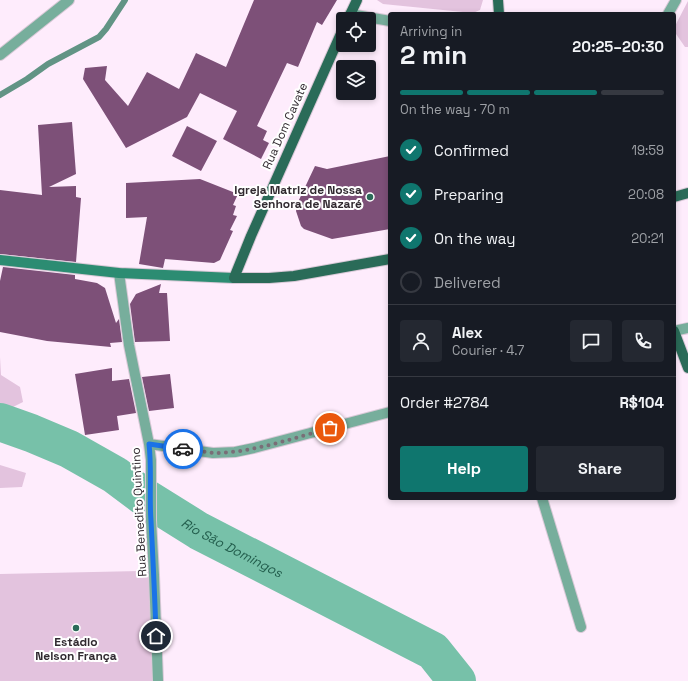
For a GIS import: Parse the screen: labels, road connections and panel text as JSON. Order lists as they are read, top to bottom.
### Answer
{
  "streets": {
    "main road": ["Rua Dom Cavate"],
    "street": ["Rua Benedito Quintino"]
  },
  "water": ["Rio São Domingos"],
  "places": ["Igreja Matriz de Nossa Senhora de Nazaré", "Estádio Nelson França"],
  "page": {
    "heading": ["2 min", "Arriving in", "20:25–20:30"],
    "panel": [
      "Alex",
      "Courier · 4.7",
      "Order #2784",
      "R$104"
    ],
    "bar": "On the way · 70 m",
    "list": [
      ["Confirmed", "19:59"],
      ["Preparing", "20:08"],
      ["On the way", "20:21"],
      "Delivered"
    ],
    "buttons": ["Help", "Share"]
  }
}
